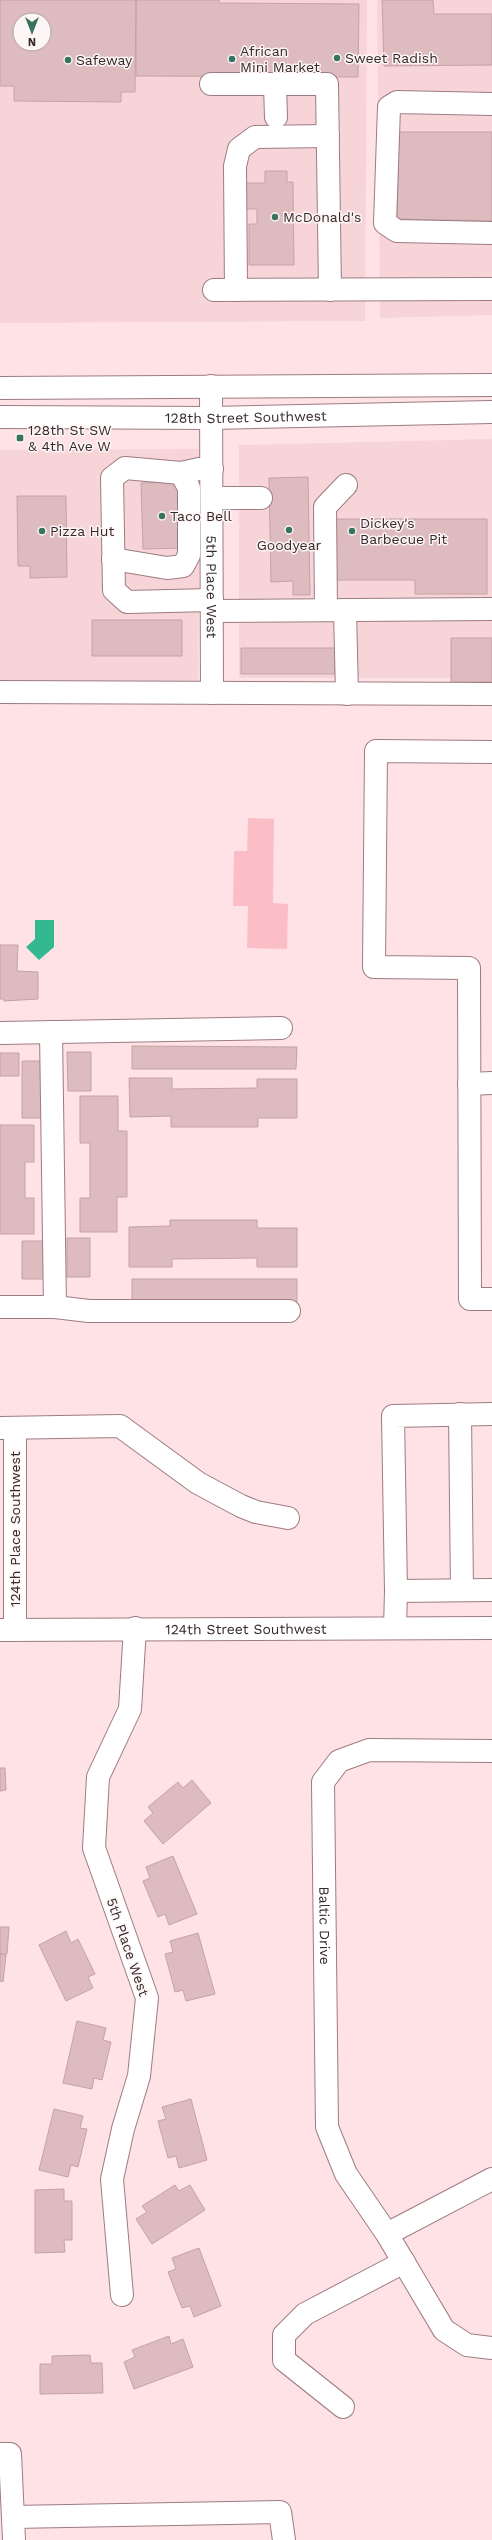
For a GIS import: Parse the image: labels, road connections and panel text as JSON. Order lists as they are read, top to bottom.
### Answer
{
  "streets": {
    "street": [
      "128th Street Southwest",
      "5th Place West",
      "124th Place Southwest",
      "124th Street Southwest",
      "Baltic Drive"
    ]
  },
  "crossings": [
    ["128th Street Southwest", "5th Place West"],
    ["5th Place West", "124th Street Southwest"],
    ["124th Place Southwest", "124th Street Southwest"]
  ],
  "places": {
    "other": [
      "Sweet Radish",
      "African Mini Market",
      "Safeway",
      "McDonald's",
      "Taco Bell",
      "Goodyear",
      "Pizza Hut",
      "Dickey's Barbecue Pit"
    ],
    "transit": ["128th St SW & 4th Ave W"]
  },
  "north": "bottom"
}
